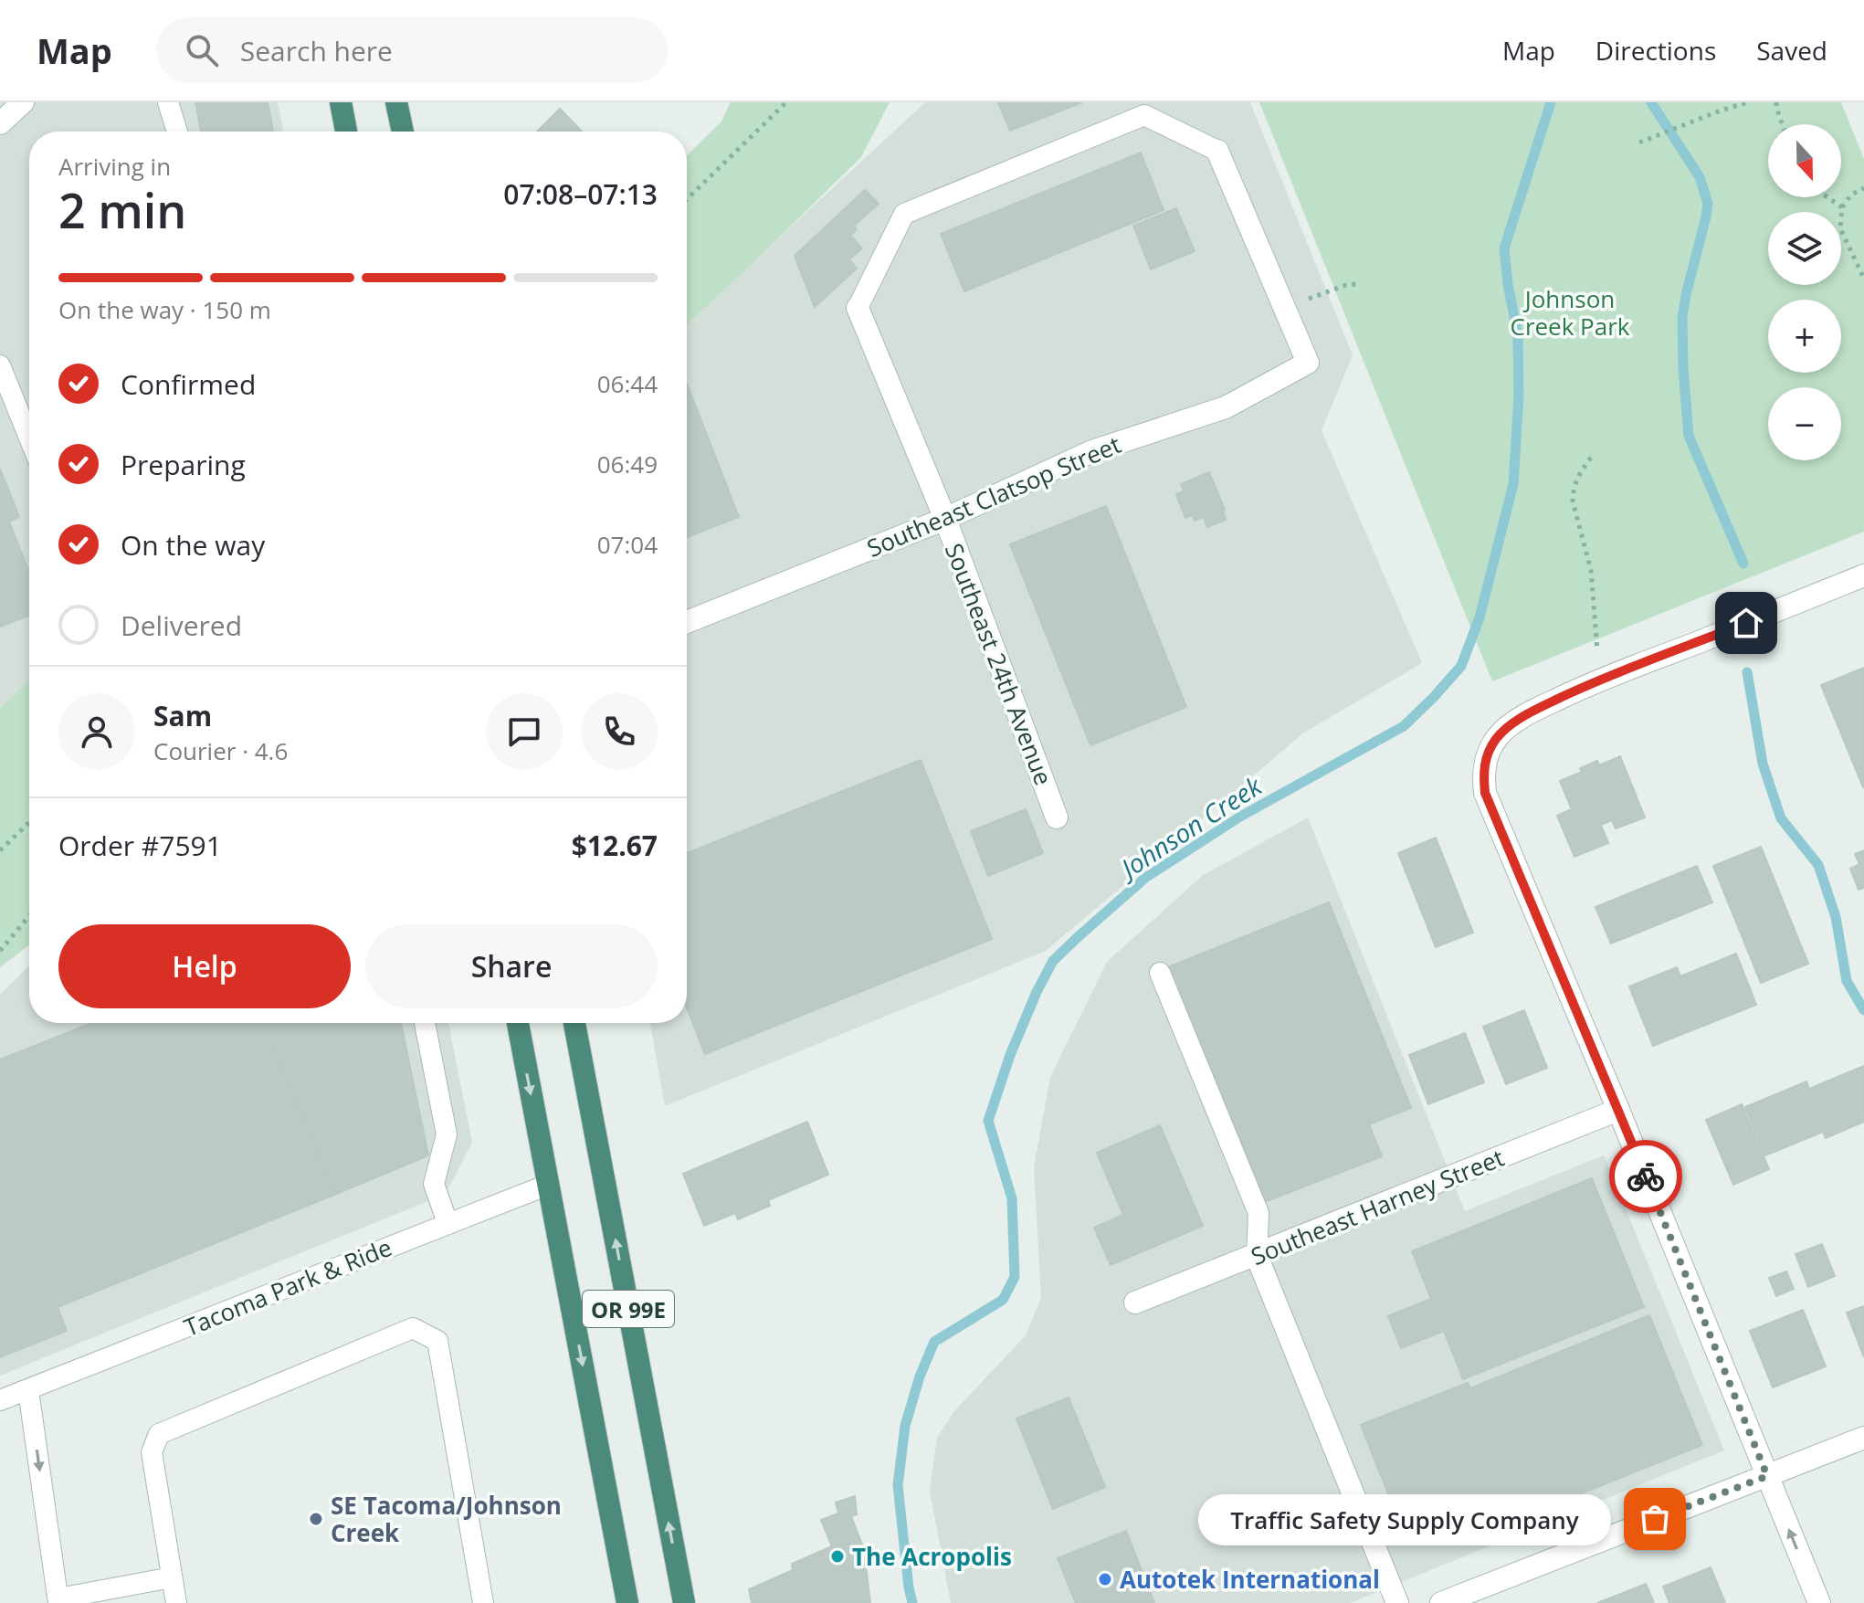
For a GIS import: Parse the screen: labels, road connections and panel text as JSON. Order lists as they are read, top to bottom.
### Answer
{
  "streets": {
    "highway": ["OR 99E"],
    "street": ["Southeast Clatsop Street", "Southeast 24th Avenue", "Southeast Harney Street"],
    "lane": ["Tacoma Park & Ride"]
  },
  "crossings": [
    ["Southeast Clatsop Street", "Southeast 24th Avenue"],
    ["Tacoma Park & Ride", "OR 99E"]
  ],
  "water": ["Johnson Creek"],
  "parks": ["Johnson Creek Park"],
  "places": [
    "SE Tacoma/Johnson Creek",
    "Traffic Safety Supply Company",
    "The Acropolis",
    "Autotek International"
  ],
  "north": "bottom",
  "page": {
    "header": "Map",
    "search": "Search here",
    "nav": ["Map", "Directions", "Saved"],
    "map_buttons": ["+", "−"],
    "heading": ["2 min", "Arriving in", "07:08–07:13"],
    "panel": [
      "Sam",
      "Courier · 4.6",
      "Order #7591",
      "$12.67"
    ],
    "bar": "On the way · 150 m",
    "list": [
      ["Confirmed", "06:44"],
      ["Preparing", "06:49"],
      ["On the way", "07:04"],
      "Delivered"
    ],
    "buttons": ["Help", "Share"],
    "bubble": "Traffic Safety Supply Company"
  }
}
